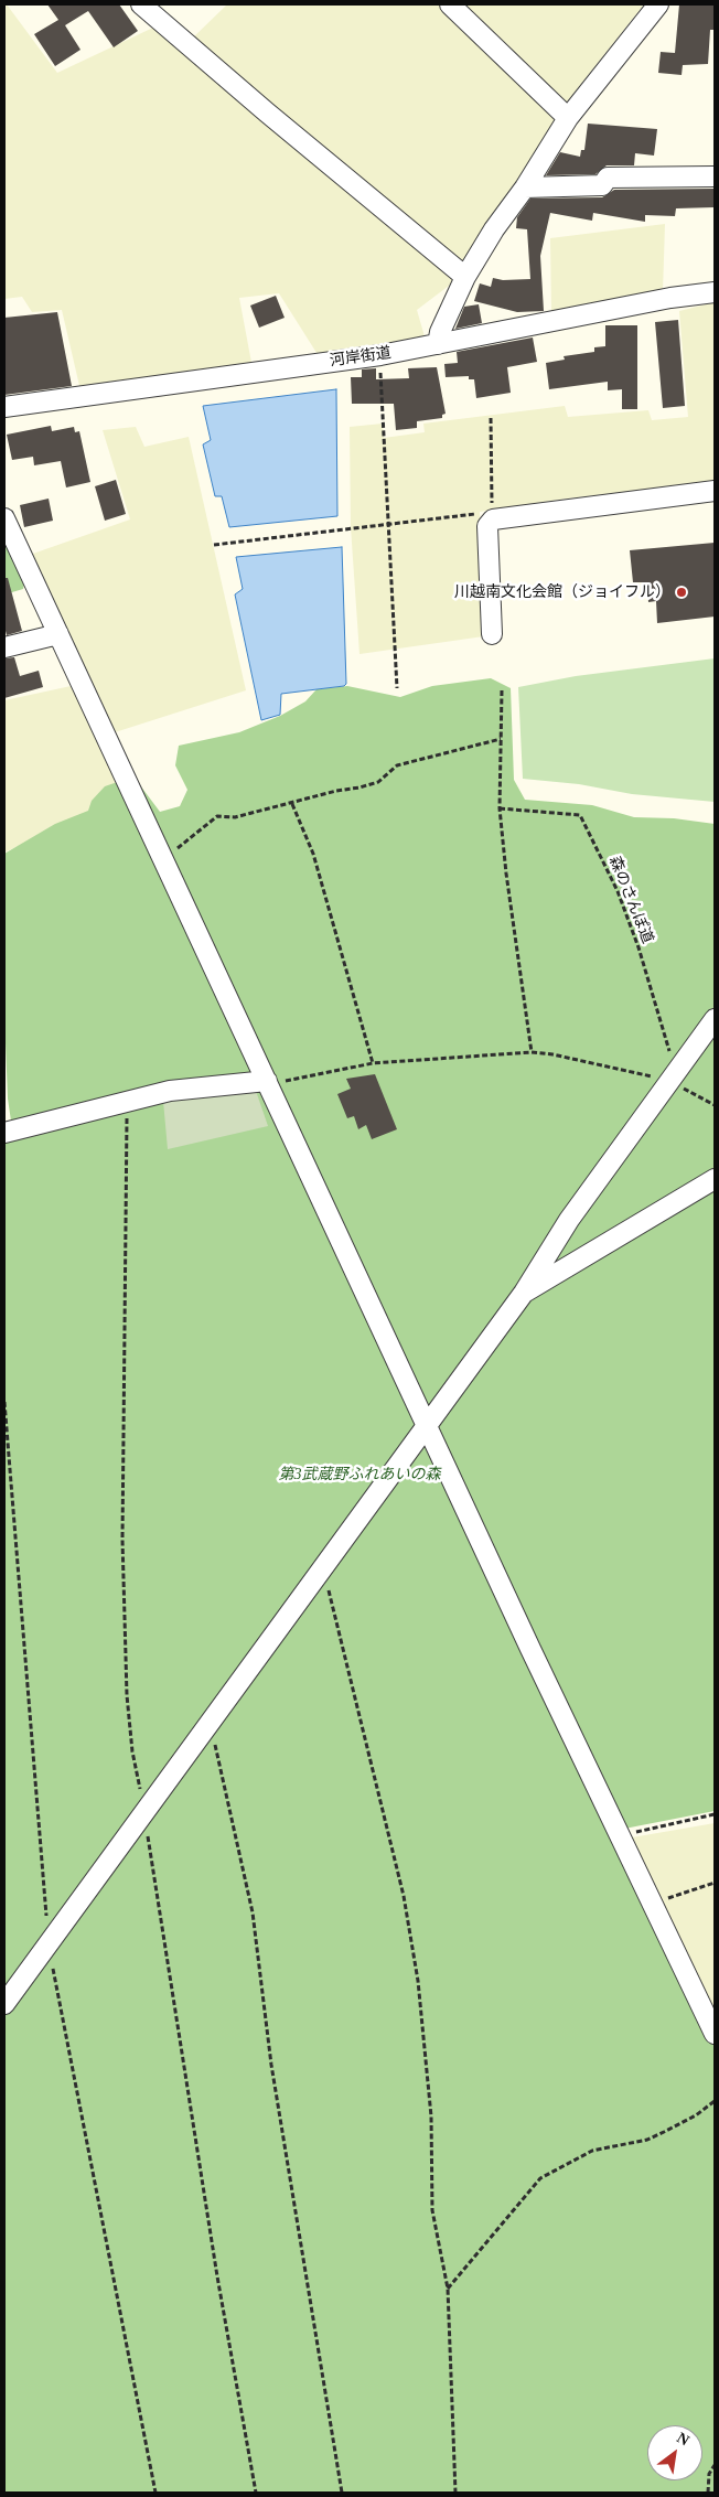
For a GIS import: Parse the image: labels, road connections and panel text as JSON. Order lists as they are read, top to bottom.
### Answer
{
  "streets": {
    "street": ["河岸街道"],
    "path": ["森のさんぽ道"]
  },
  "parks": ["第3武蔵野ふれあいの森"],
  "places": ["川越南文化会館（ジョイフル）"],
  "north": "top right"
}
